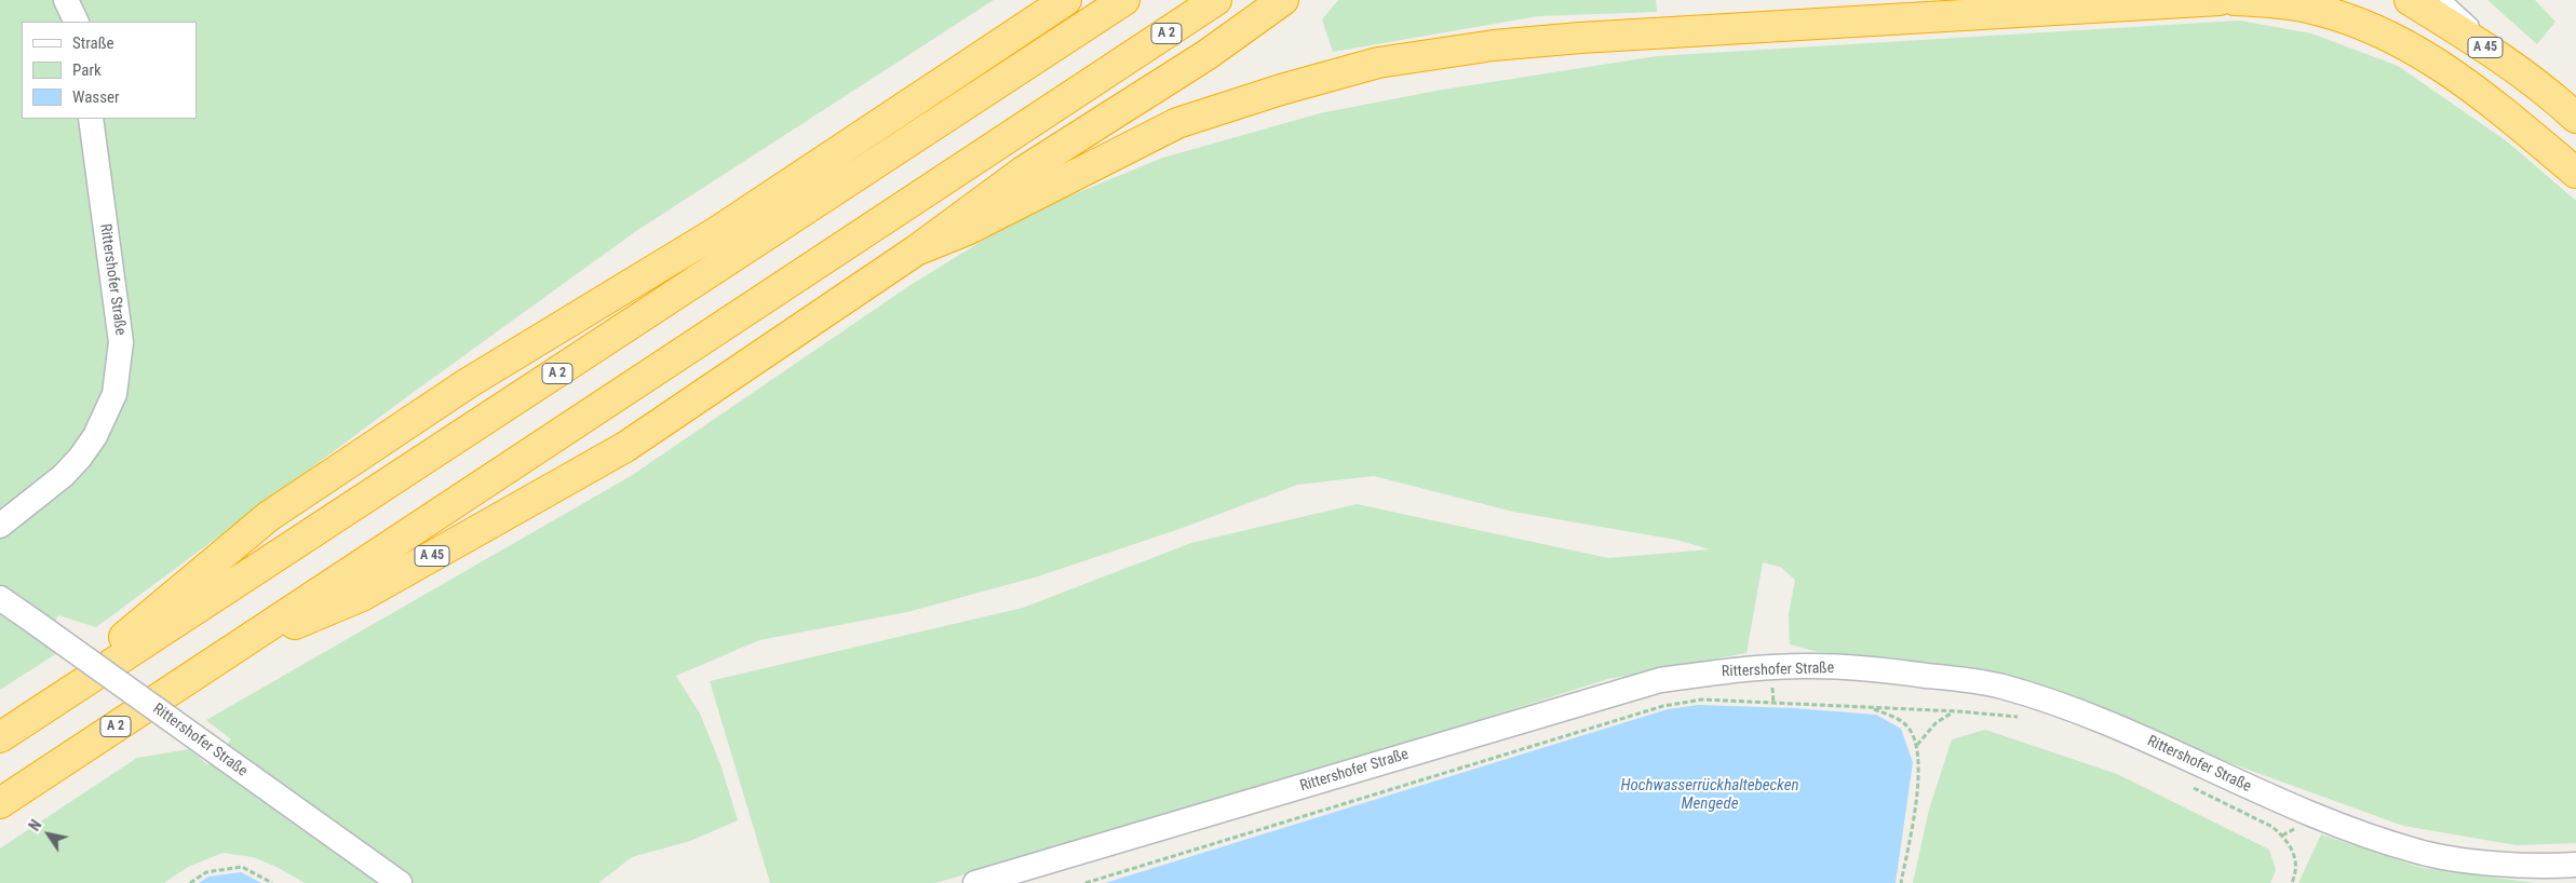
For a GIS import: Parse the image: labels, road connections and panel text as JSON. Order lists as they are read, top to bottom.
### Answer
{
  "streets": {
    "highway": ["A 2", "A 45"],
    "street": ["Rittershofer Straße"]
  },
  "crossings": [
    ["A 2", "A 45"]
  ],
  "water": ["Hochwasserrückhaltebecken Mengede"],
  "legend": ["Straße", "Park", "Wasser"],
  "north": "top left"
}
